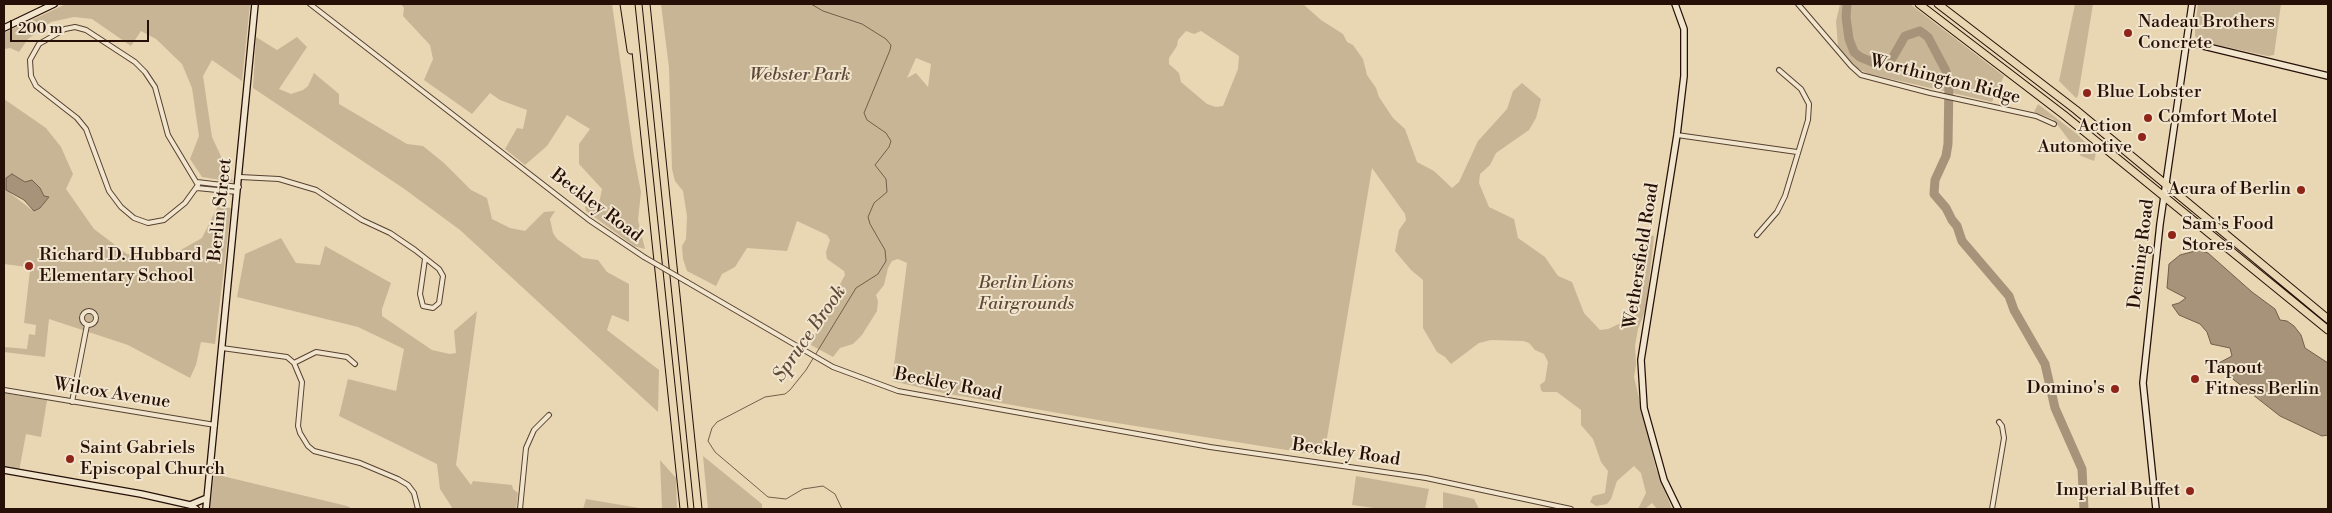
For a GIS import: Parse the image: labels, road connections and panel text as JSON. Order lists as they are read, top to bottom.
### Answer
{
  "streets": {
    "street": [
      "Worthington Ridge",
      "Beckley Road",
      "Berlin Street",
      "Deming Road",
      "Wethersfield Road",
      "Wilcox Avenue"
    ]
  },
  "crossings": [
    ["Berlin Street", "Wilcox Avenue"]
  ],
  "water": ["Spruce Brook"],
  "parks": ["Webster Park", "Berlin Lions Fairgrounds"],
  "places": [
    "Nadeau Brothers Concrete",
    "Blue Lobster",
    "Comfort Motel",
    "Action Automotive",
    "Acura of Berlin",
    "Sam's Food Stores",
    "Richard D. Hubbard Elementary School",
    "Tapout Fitness Berlin",
    "Domino's",
    "Saint Gabriels Episcopal Church",
    "Imperial Buffet"
  ],
  "scale_bar": "200 m"
}
